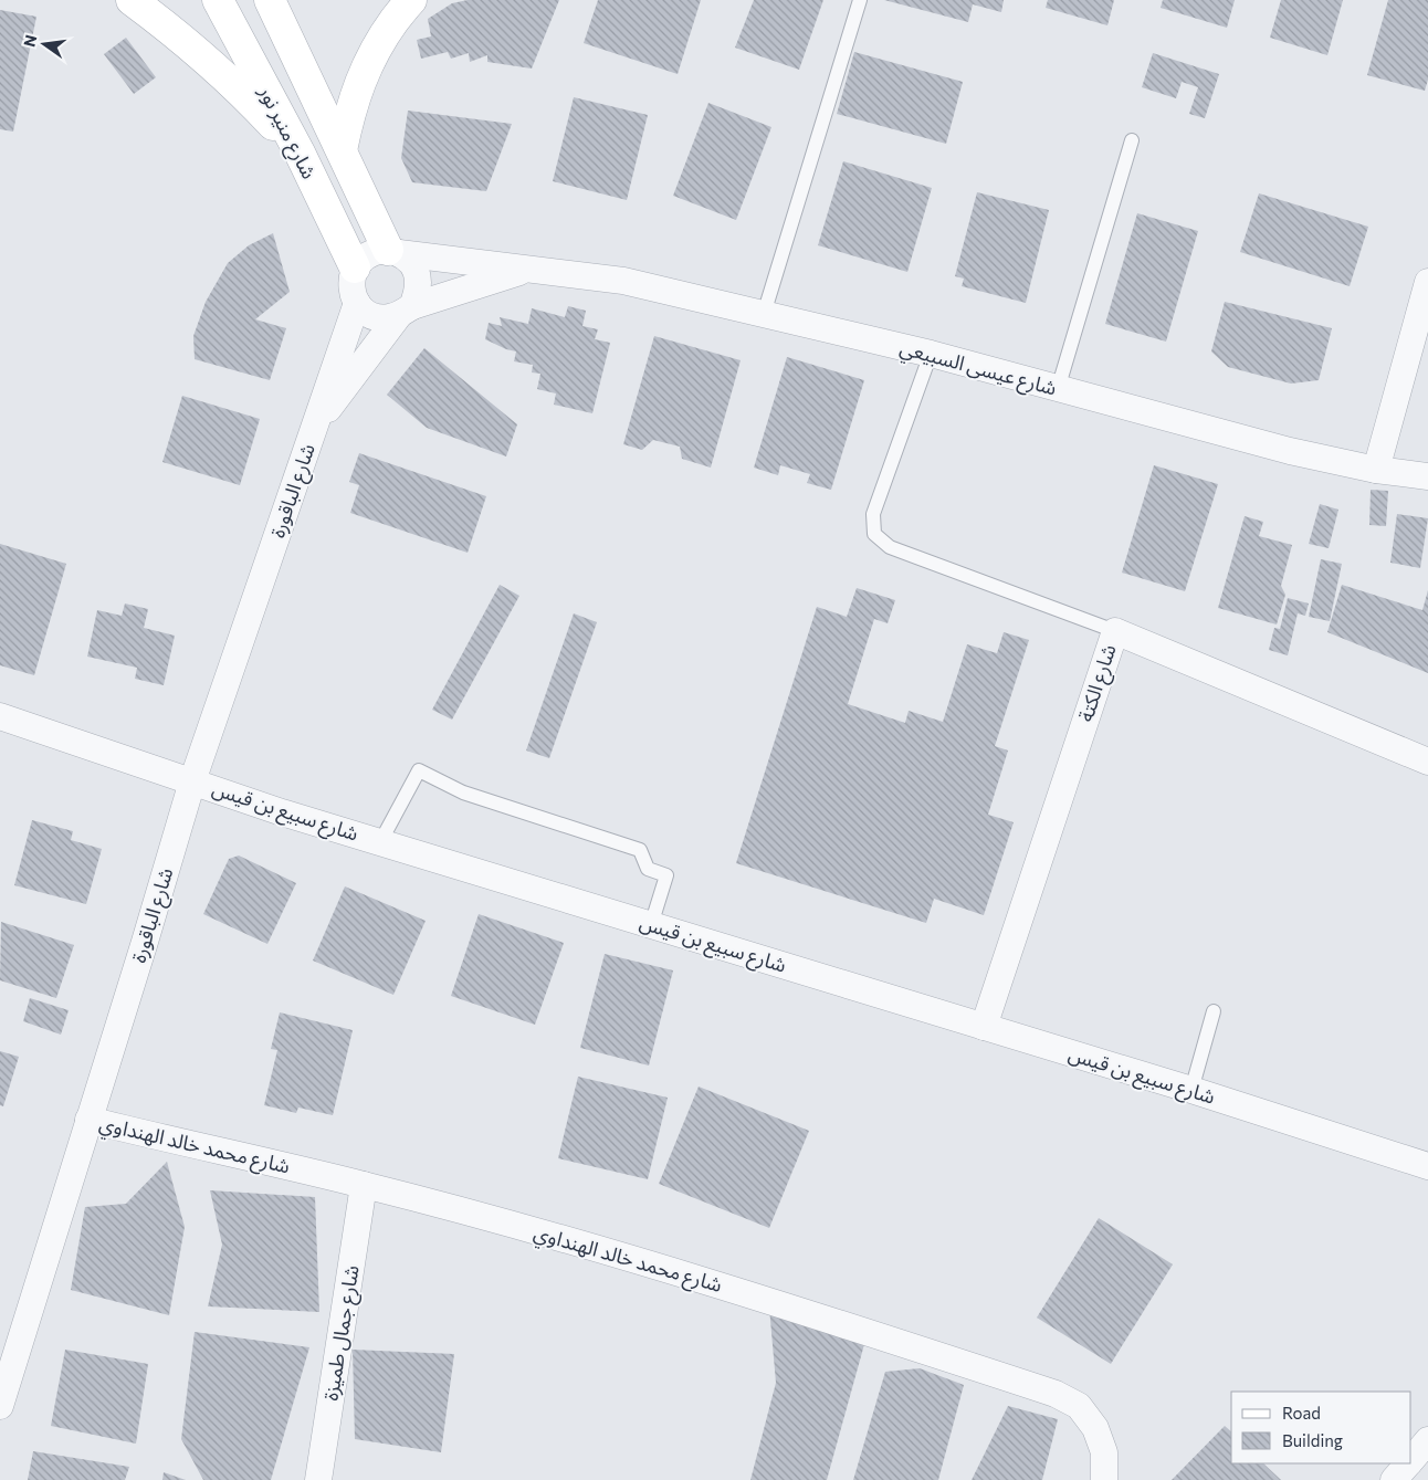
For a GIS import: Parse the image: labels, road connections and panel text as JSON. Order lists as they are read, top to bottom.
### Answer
{
  "streets": {
    "street": [
      "شارع منير نور",
      "شارع عيسى السبيعي",
      "شارع الباقورة",
      "شارع الكتة",
      "شارع سبيع بن قيس",
      "شارع محمد خالد الهنداوي",
      "شارع جمال طميزة"
    ]
  },
  "crossings": [
    ["شارع منير نور", "شارع عيسى السبيعي"],
    ["شارع منير نور", "شارع الباقورة"],
    ["شارع عيسى السبيعي", "شارع الباقورة"],
    ["شارع الباقورة", "شارع سبيع بن قيس"],
    ["شارع الباقورة", "شارع محمد خالد الهنداوي"],
    ["شارع الكتة", "شارع سبيع بن قيس"],
    ["شارع محمد خالد الهنداوي", "شارع جمال طميزة"]
  ],
  "legend": ["Road", "Building"],
  "north": "left"
}
